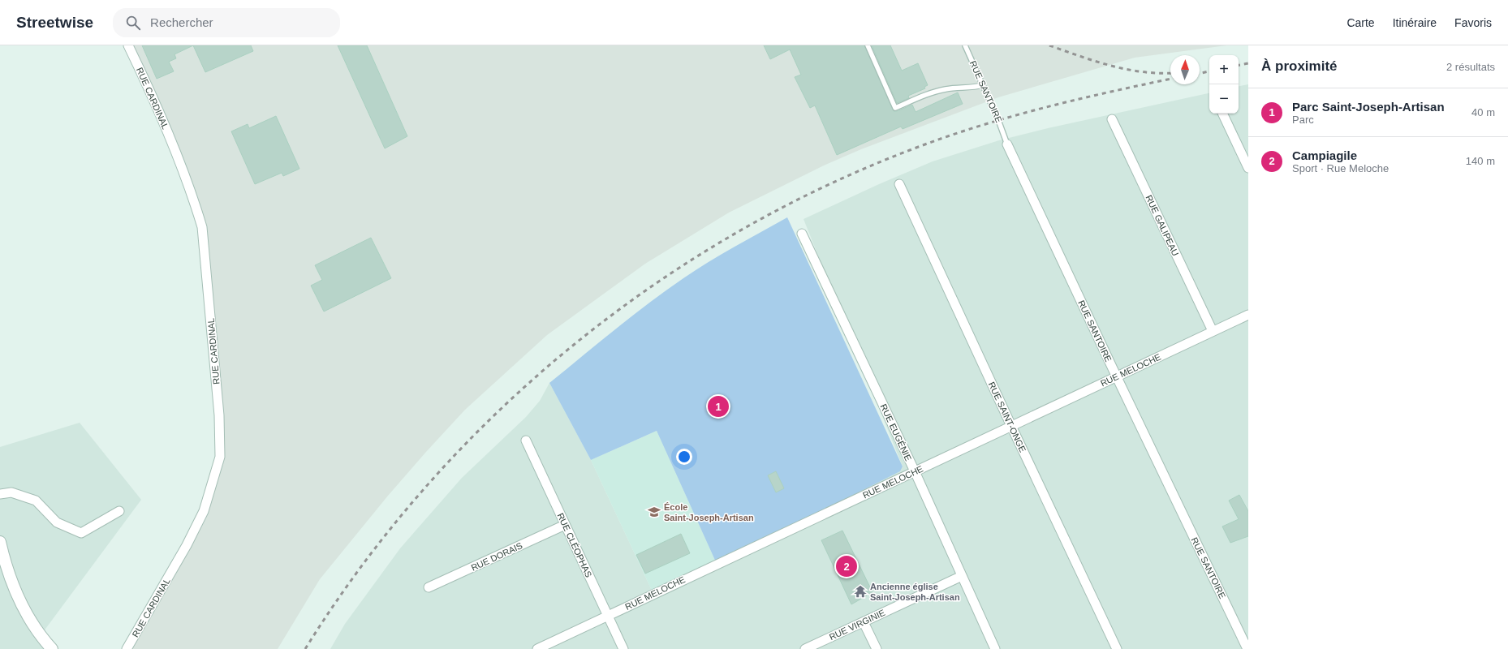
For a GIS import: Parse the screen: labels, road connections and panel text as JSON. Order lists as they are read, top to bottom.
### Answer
{
  "streets": {
    "street": [
      "RUE SANTOIRE",
      "RUE CARDINAL",
      "RUE GALIPEAU",
      "RUE MELOCHE",
      "RUE SAINT-ONGE",
      "RUE EUGÉNIE",
      "RUE CLÉOPHAS",
      "RUE DORAIS",
      "RUE VIRGINIE"
    ]
  },
  "crossings": [
    ["RUE SANTOIRE", "RUE MELOCHE"],
    ["RUE GALIPEAU", "RUE MELOCHE"],
    ["RUE MELOCHE", "RUE SAINT-ONGE"],
    ["RUE MELOCHE", "RUE EUGÉNIE"],
    ["RUE MELOCHE", "RUE CLÉOPHAS"],
    ["RUE EUGÉNIE", "RUE VIRGINIE"],
    ["RUE CLÉOPHAS", "RUE DORAIS"]
  ],
  "places": {
    "school or university": ["École Saint-Joseph-Artisan"],
    "temple": ["Ancienne église Saint-Joseph-Artisan"]
  },
  "north": "top",
  "page": {
    "header": "Streetwise",
    "search": "Rechercher",
    "nav": ["Carte", "Itinéraire", "Favoris"],
    "heading": ["À proximité", "2 résultats"],
    "map_buttons": ["+", "−"],
    "list": [
      {
        "mark": "1",
        "name": "Parc Saint-Joseph-Artisan",
        "note": "Parc",
        "value": "40 m"
      },
      {
        "mark": "2",
        "name": "Campiagile",
        "note": "Sport · Rue Meloche",
        "value": "140 m"
      }
    ],
    "pins": ["1", "2"]
  }
}
